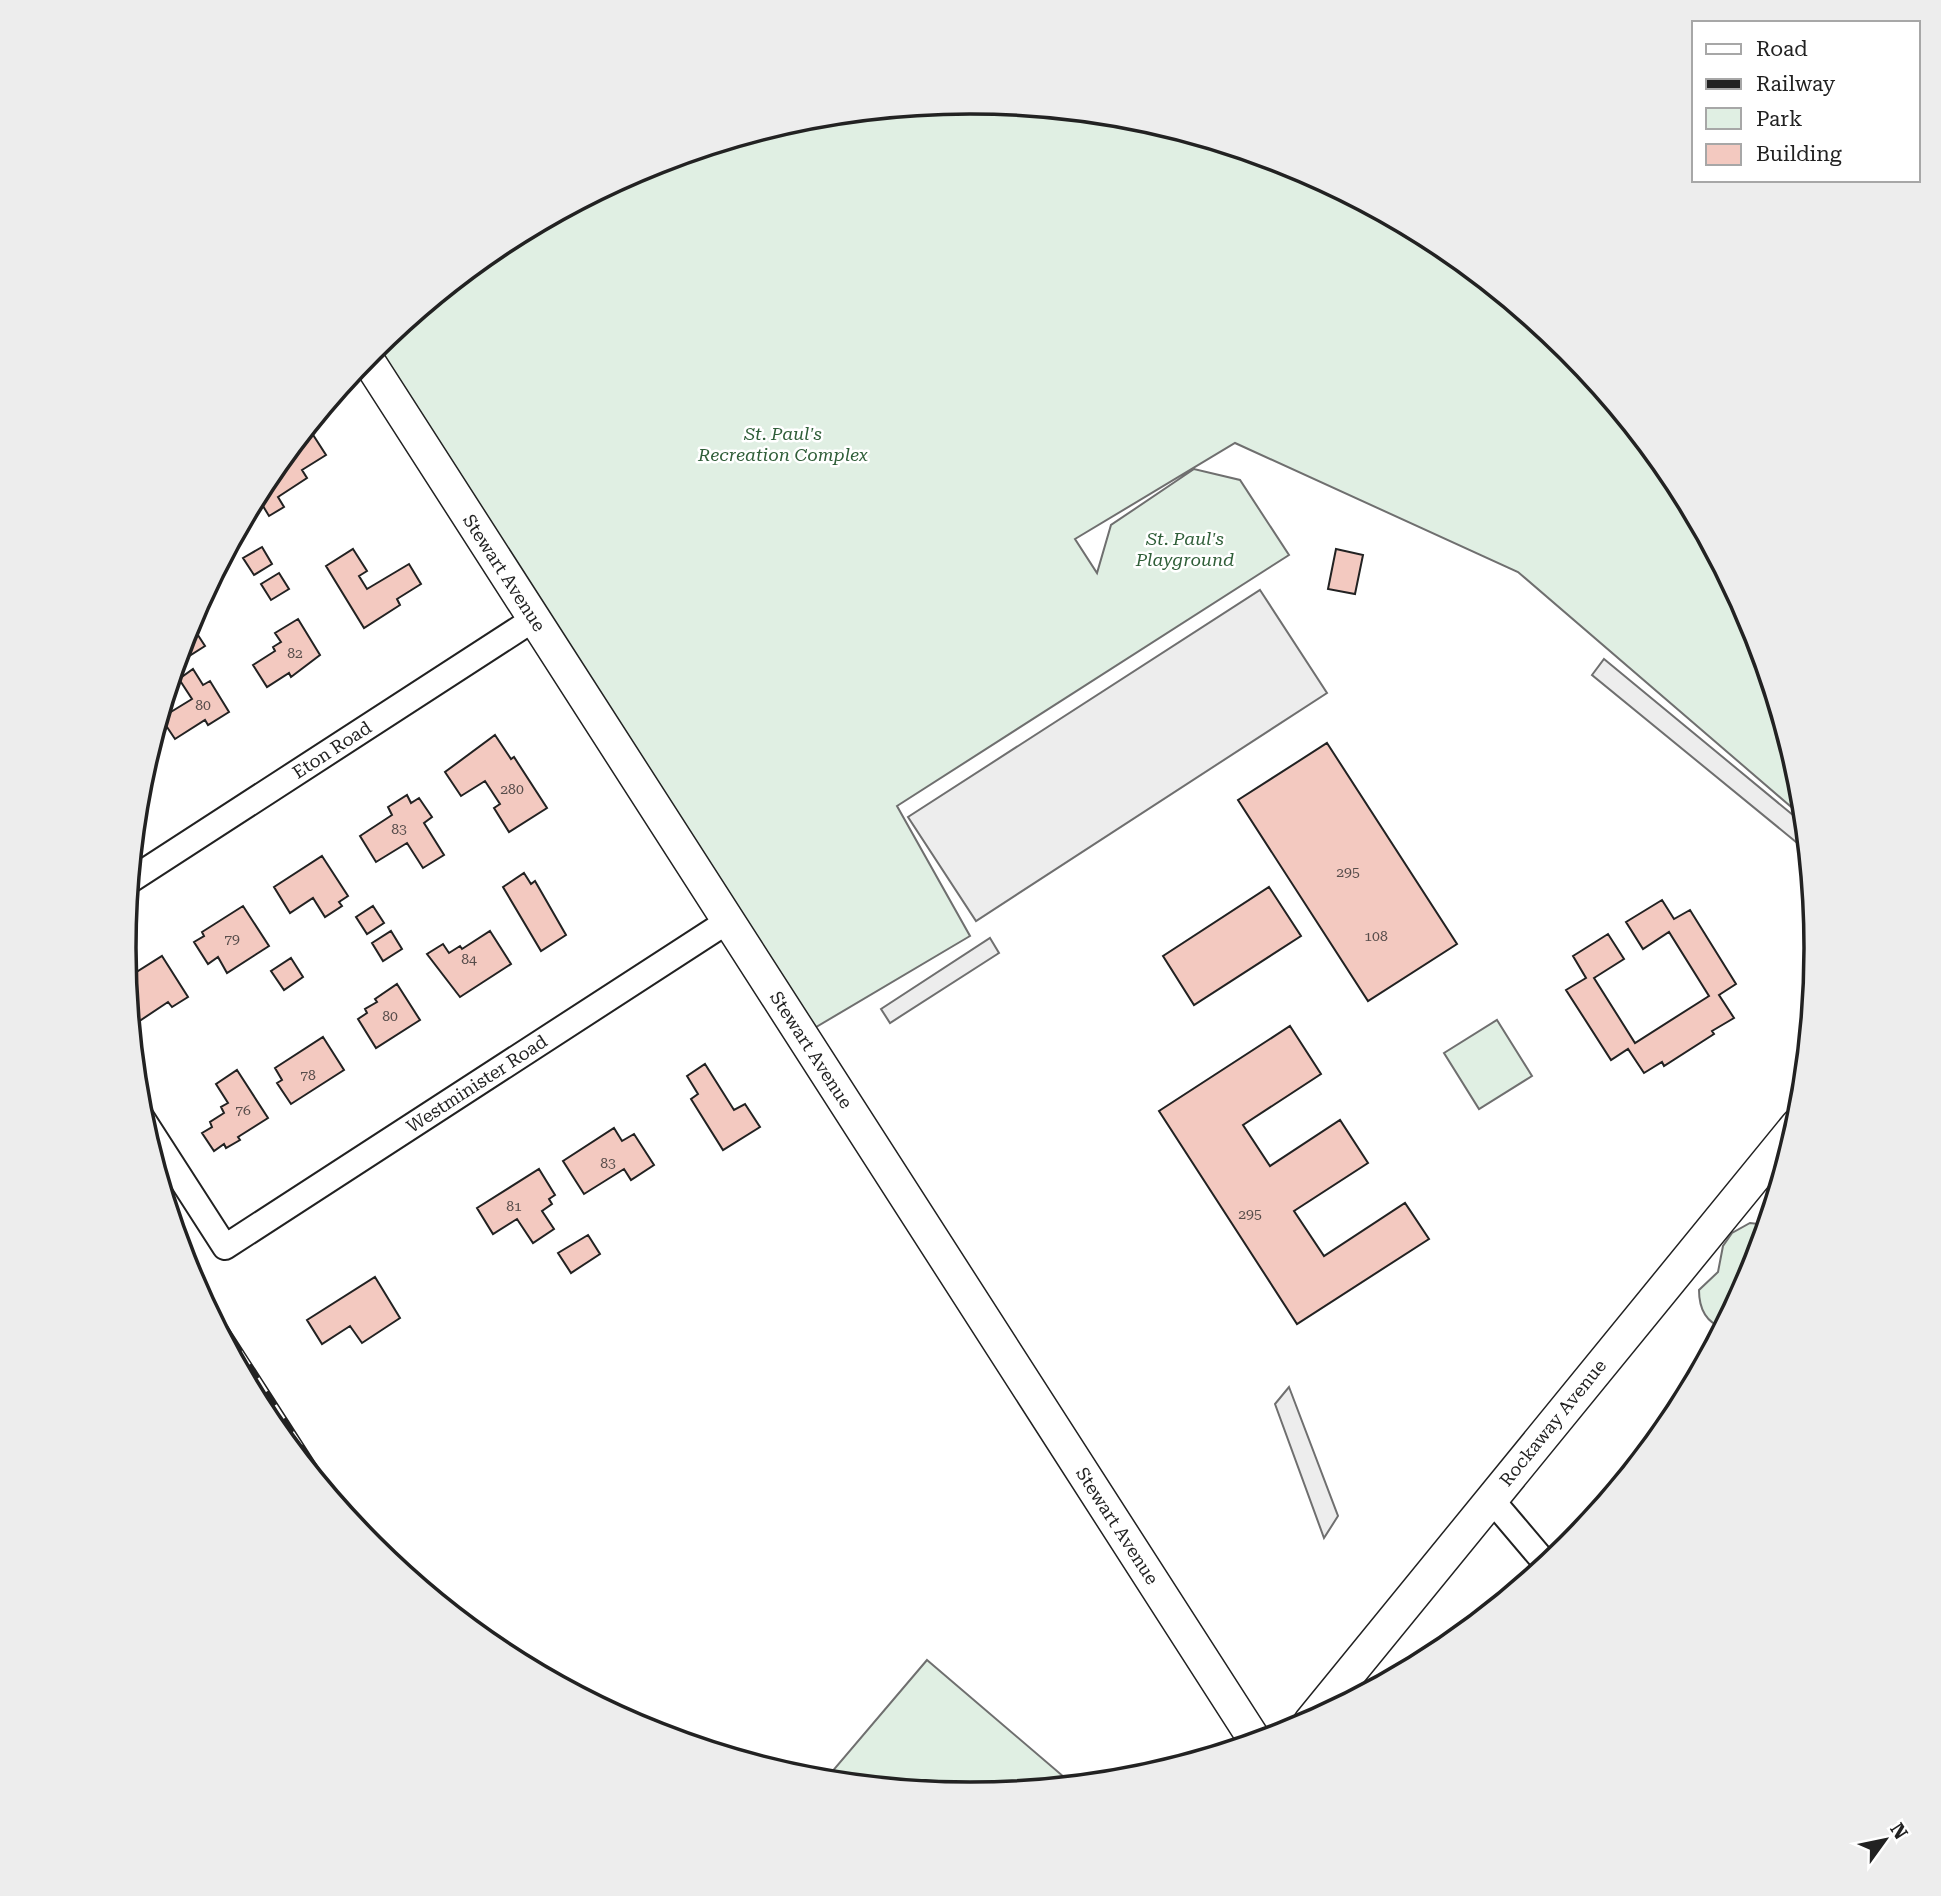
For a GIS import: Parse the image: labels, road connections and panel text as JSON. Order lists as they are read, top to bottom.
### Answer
{
  "streets": {
    "main road": ["Stewart Avenue", "Rockaway Avenue"],
    "street": ["Eton Road", "Westminister Road"]
  },
  "crossings": [
    ["Stewart Avenue", "Eton Road"],
    ["Stewart Avenue", "Westminister Road"]
  ],
  "parks": ["St. Paul's Recreation Complex", "St. Paul's Playground"],
  "house_numbers": [
    "82",
    "80",
    "280",
    "83",
    "295",
    "108",
    "79",
    "84",
    "80",
    "78",
    "76",
    "83",
    "81",
    "295"
  ],
  "legend": [
    "Road",
    "Railway",
    "Park",
    "Building"
  ],
  "north": "top right"
}
